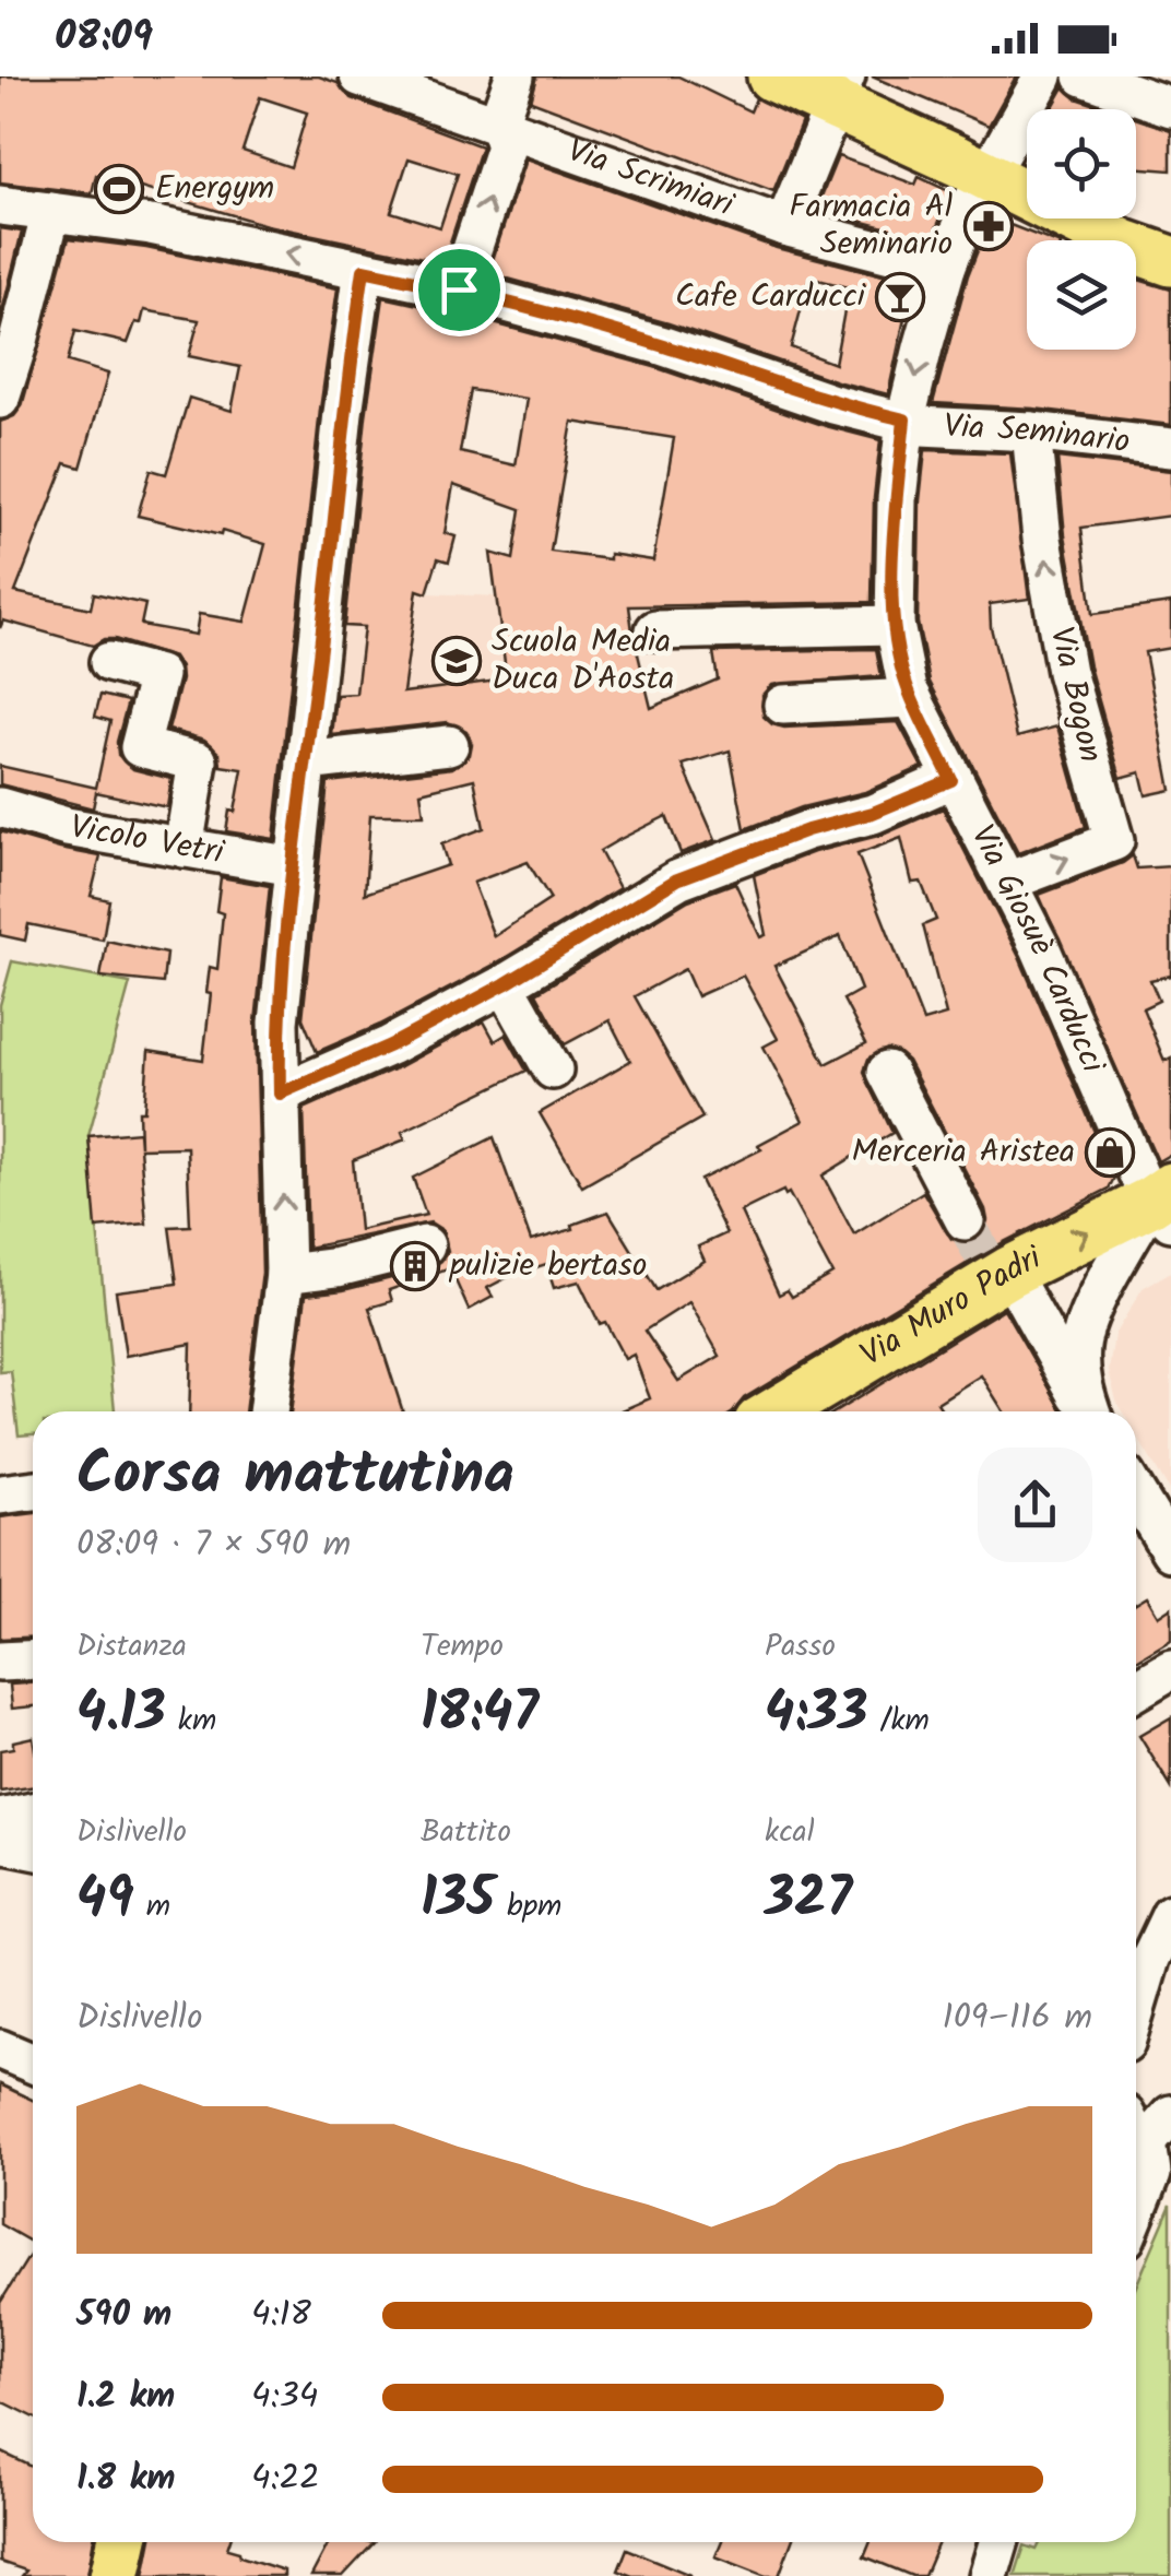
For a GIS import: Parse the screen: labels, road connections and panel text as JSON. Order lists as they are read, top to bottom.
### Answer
{
  "streets": {
    "main road": ["Via Muro Padri"],
    "street": [
      "Via Scrimiari",
      "Via Seminario",
      "Via Bogon",
      "Vicolo Vetri",
      "Via Giosuè Carducci"
    ]
  },
  "crossings": [
    ["Via Scrimiari", "Via Giosuè Carducci"],
    ["Via Seminario", "Via Bogon"],
    ["Via Seminario", "Via Giosuè Carducci"],
    ["Via Bogon", "Via Giosuè Carducci"],
    ["Via Giosuè Carducci", "Via Muro Padri"]
  ],
  "one_way": ["Via Bogon", "Via Muro Padri"],
  "places": {
    "sports": ["Energym"],
    "pharmacy": ["Farmacia Al Seminario"],
    "bar": ["Cafe Carducci"],
    "school or university": ["Scuola Media Duca D'Aosta"],
    "shop": ["Merceria Aristea"],
    "building": ["pulizie bertaso"]
  },
  "page": {
    "status": "08:09",
    "heading": ["Corsa mattutina", "08:09 · 7 × 590 m"],
    "stats": [
      ["Distanza", "4.13 km"],
      ["Tempo", "18:47"],
      ["Passo", "4:33 /km"],
      ["Dislivello", "49 m"],
      ["Battito", "135 bpm"],
      ["kcal", "327"]
    ],
    "chart": ["Dislivello", "109–116 m"],
    "list": [
      {
        "name": "590 m",
        "note": "4:18"
      },
      {
        "name": "1.2 km",
        "note": "4:34"
      },
      {
        "name": "1.8 km",
        "note": "4:22"
      }
    ]
  }
}
